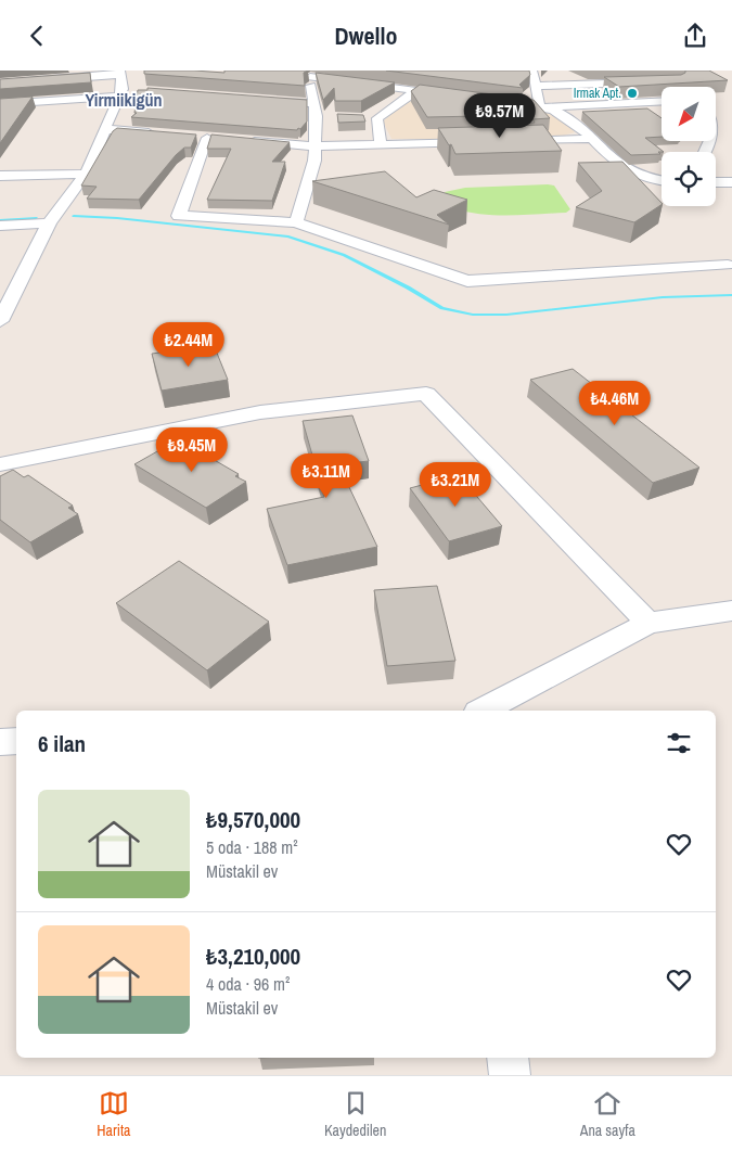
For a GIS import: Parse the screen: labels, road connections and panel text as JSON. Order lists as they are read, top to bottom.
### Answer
{
  "districts": ["Yirmiikigün"],
  "places": ["Irmak Apt."],
  "north": "bottom left",
  "page": {
    "header": "Dwello",
    "price": [
      "₺9.57M",
      "₺2.44M",
      "₺4.46M",
      "₺9.45M",
      "₺3.11M",
      "₺3.21M"
    ],
    "heading": "6 ilan",
    "list": [
      {
        "name": "₺9,570,000",
        "note": "5 oda · 188 m² · Müstakil ev"
      },
      {
        "name": "₺3,210,000",
        "note": "4 oda · 96 m² · Müstakil ev"
      }
    ],
    "tabs": ["Harita", "Kaydedilen", "Ana sayfa"]
  }
}
